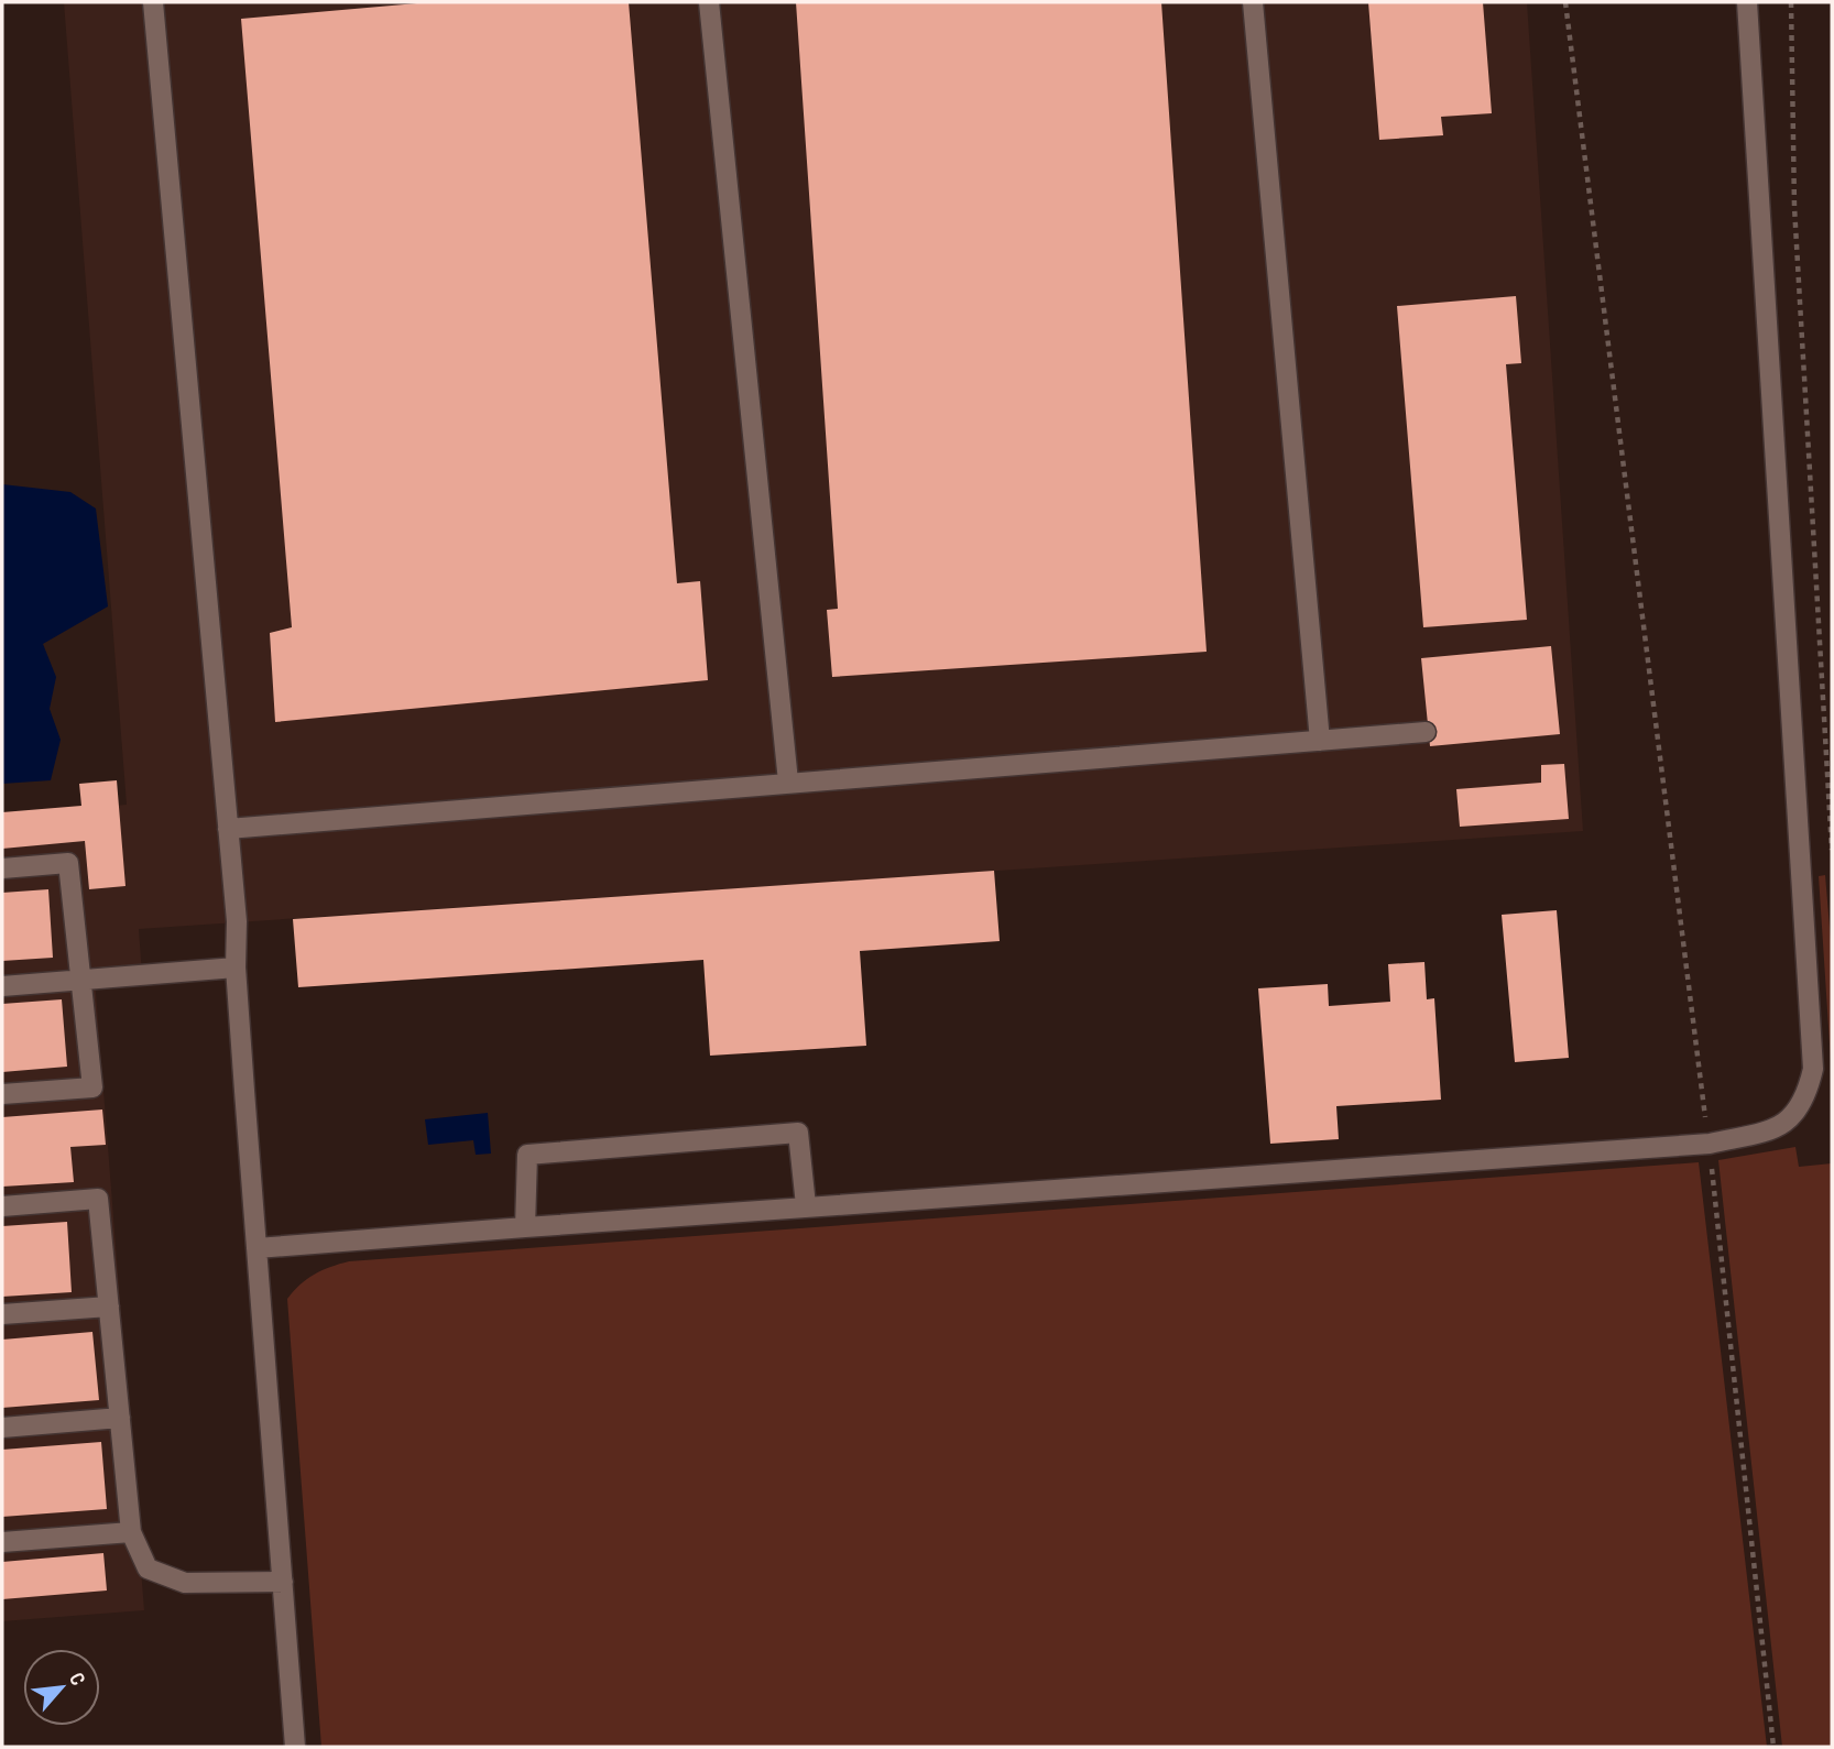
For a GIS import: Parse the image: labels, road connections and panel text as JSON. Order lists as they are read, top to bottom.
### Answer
{
  "north": "top right"
}
